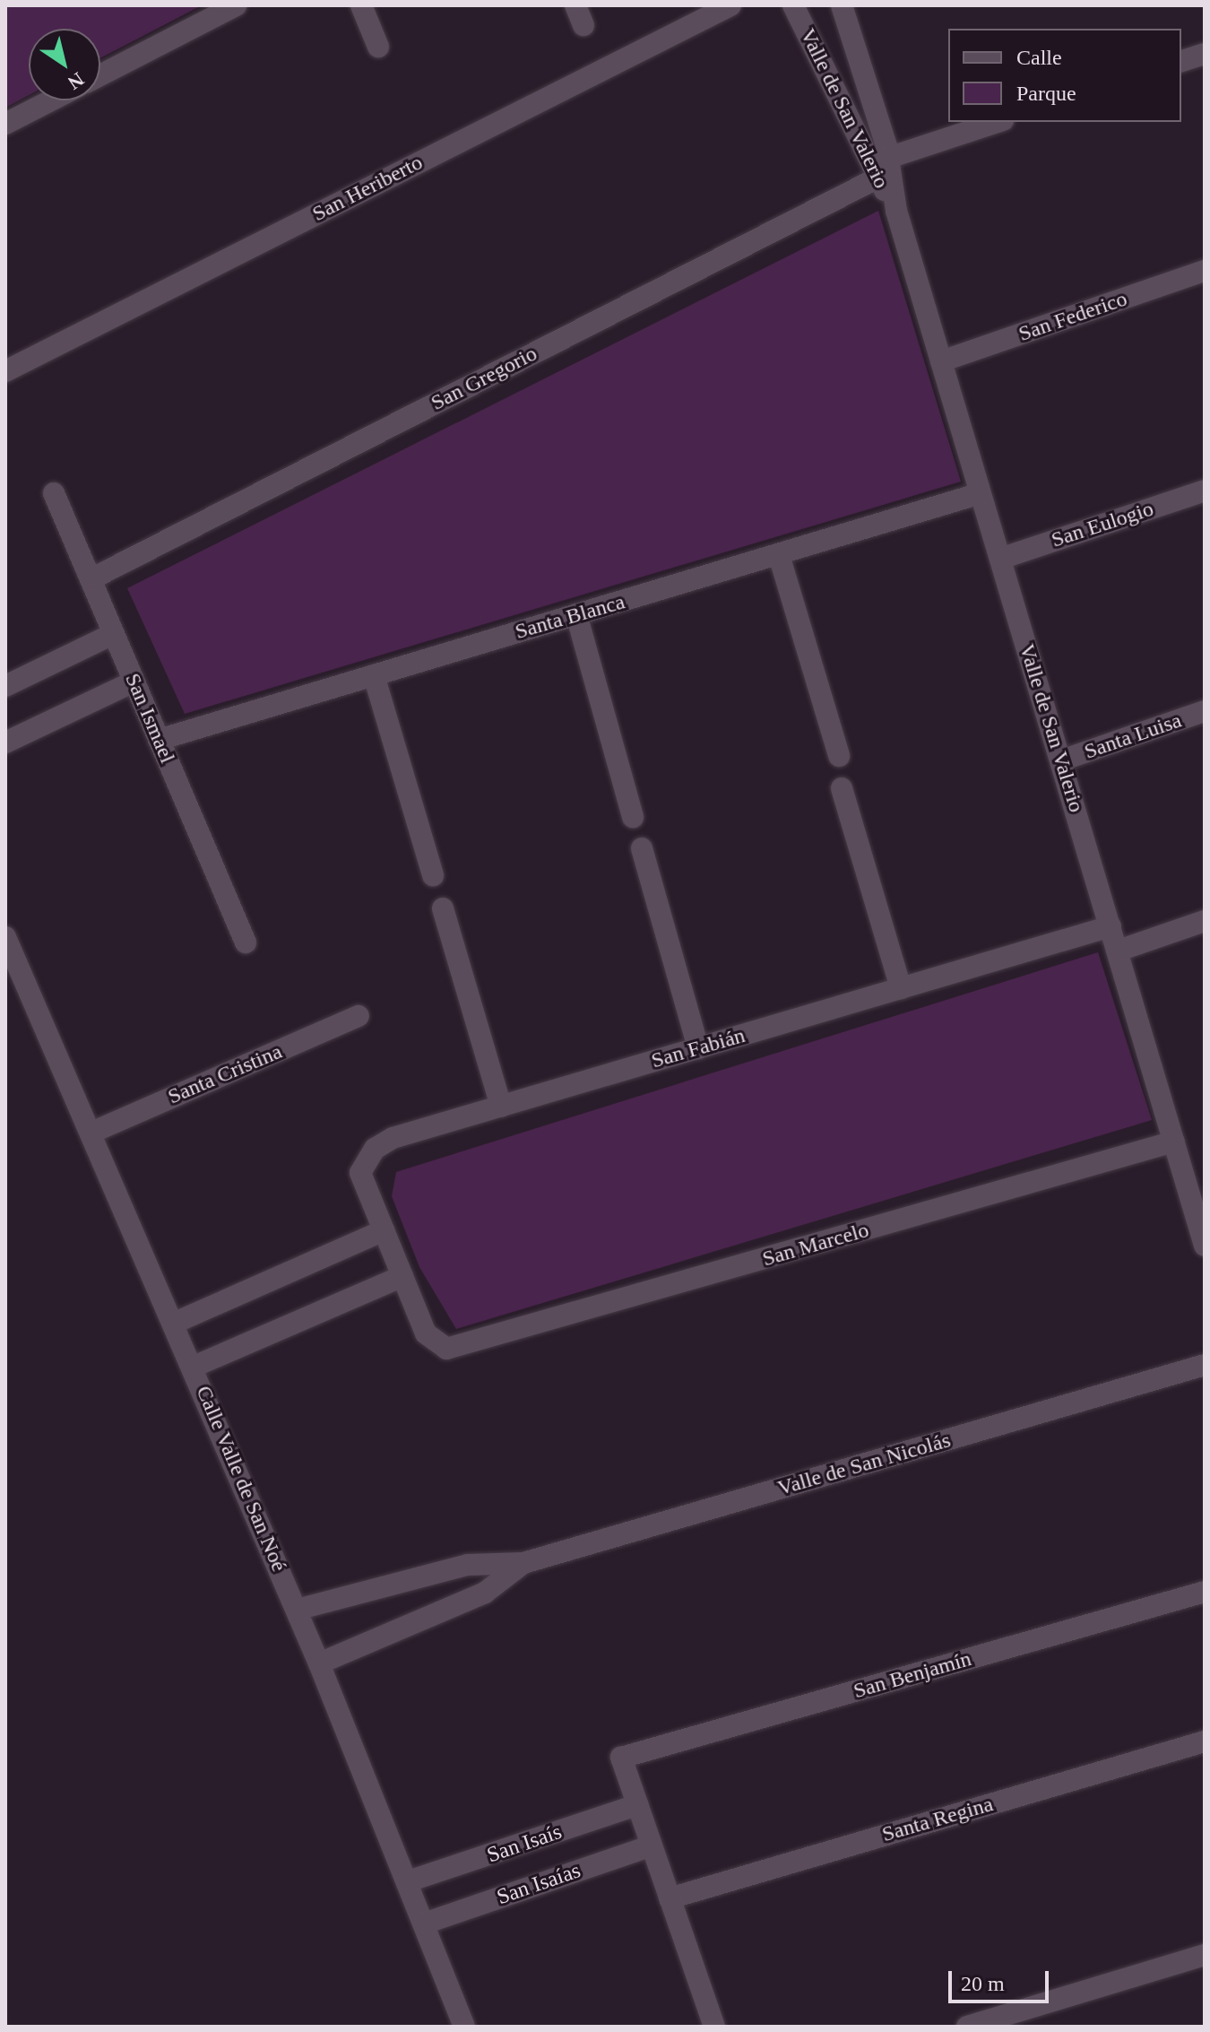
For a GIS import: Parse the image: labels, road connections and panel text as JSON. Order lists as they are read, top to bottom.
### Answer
{
  "streets": {
    "street": [
      "Valle de San Valerio",
      "San Heriberto",
      "San Federico",
      "San Gregorio",
      "San Eulogio",
      "Santa Blanca",
      "San Ismael",
      "Santa Luisa",
      "San Fabián",
      "Santa Cristina",
      "San Marcelo",
      "Valle de San Nicolás",
      "Calle Valle de San Noé",
      "San Benjamín",
      "Santa Regina",
      "San Isaís",
      "San Isaías"
    ]
  },
  "crossings": [
    ["Valle de San Valerio", "San Federico"],
    ["Valle de San Valerio", "San Gregorio"],
    ["Valle de San Valerio", "San Eulogio"],
    ["Valle de San Valerio", "Santa Blanca"],
    ["Valle de San Valerio", "Santa Luisa"],
    ["Valle de San Valerio", "San Fabián"],
    ["Valle de San Valerio", "San Marcelo"],
    ["San Gregorio", "San Ismael"],
    ["Santa Blanca", "San Ismael"],
    ["San Fabián", "San Marcelo"],
    ["Santa Cristina", "Calle Valle de San Noé"],
    ["Valle de San Nicolás", "Calle Valle de San Noé"],
    ["Calle Valle de San Noé", "San Isaís"],
    ["Calle Valle de San Noé", "San Isaías"],
    ["San Benjamín", "San Isaís"]
  ],
  "legend": ["Calle", "Parque"],
  "scale_bar": "20 m",
  "north": "bottom right"
}
